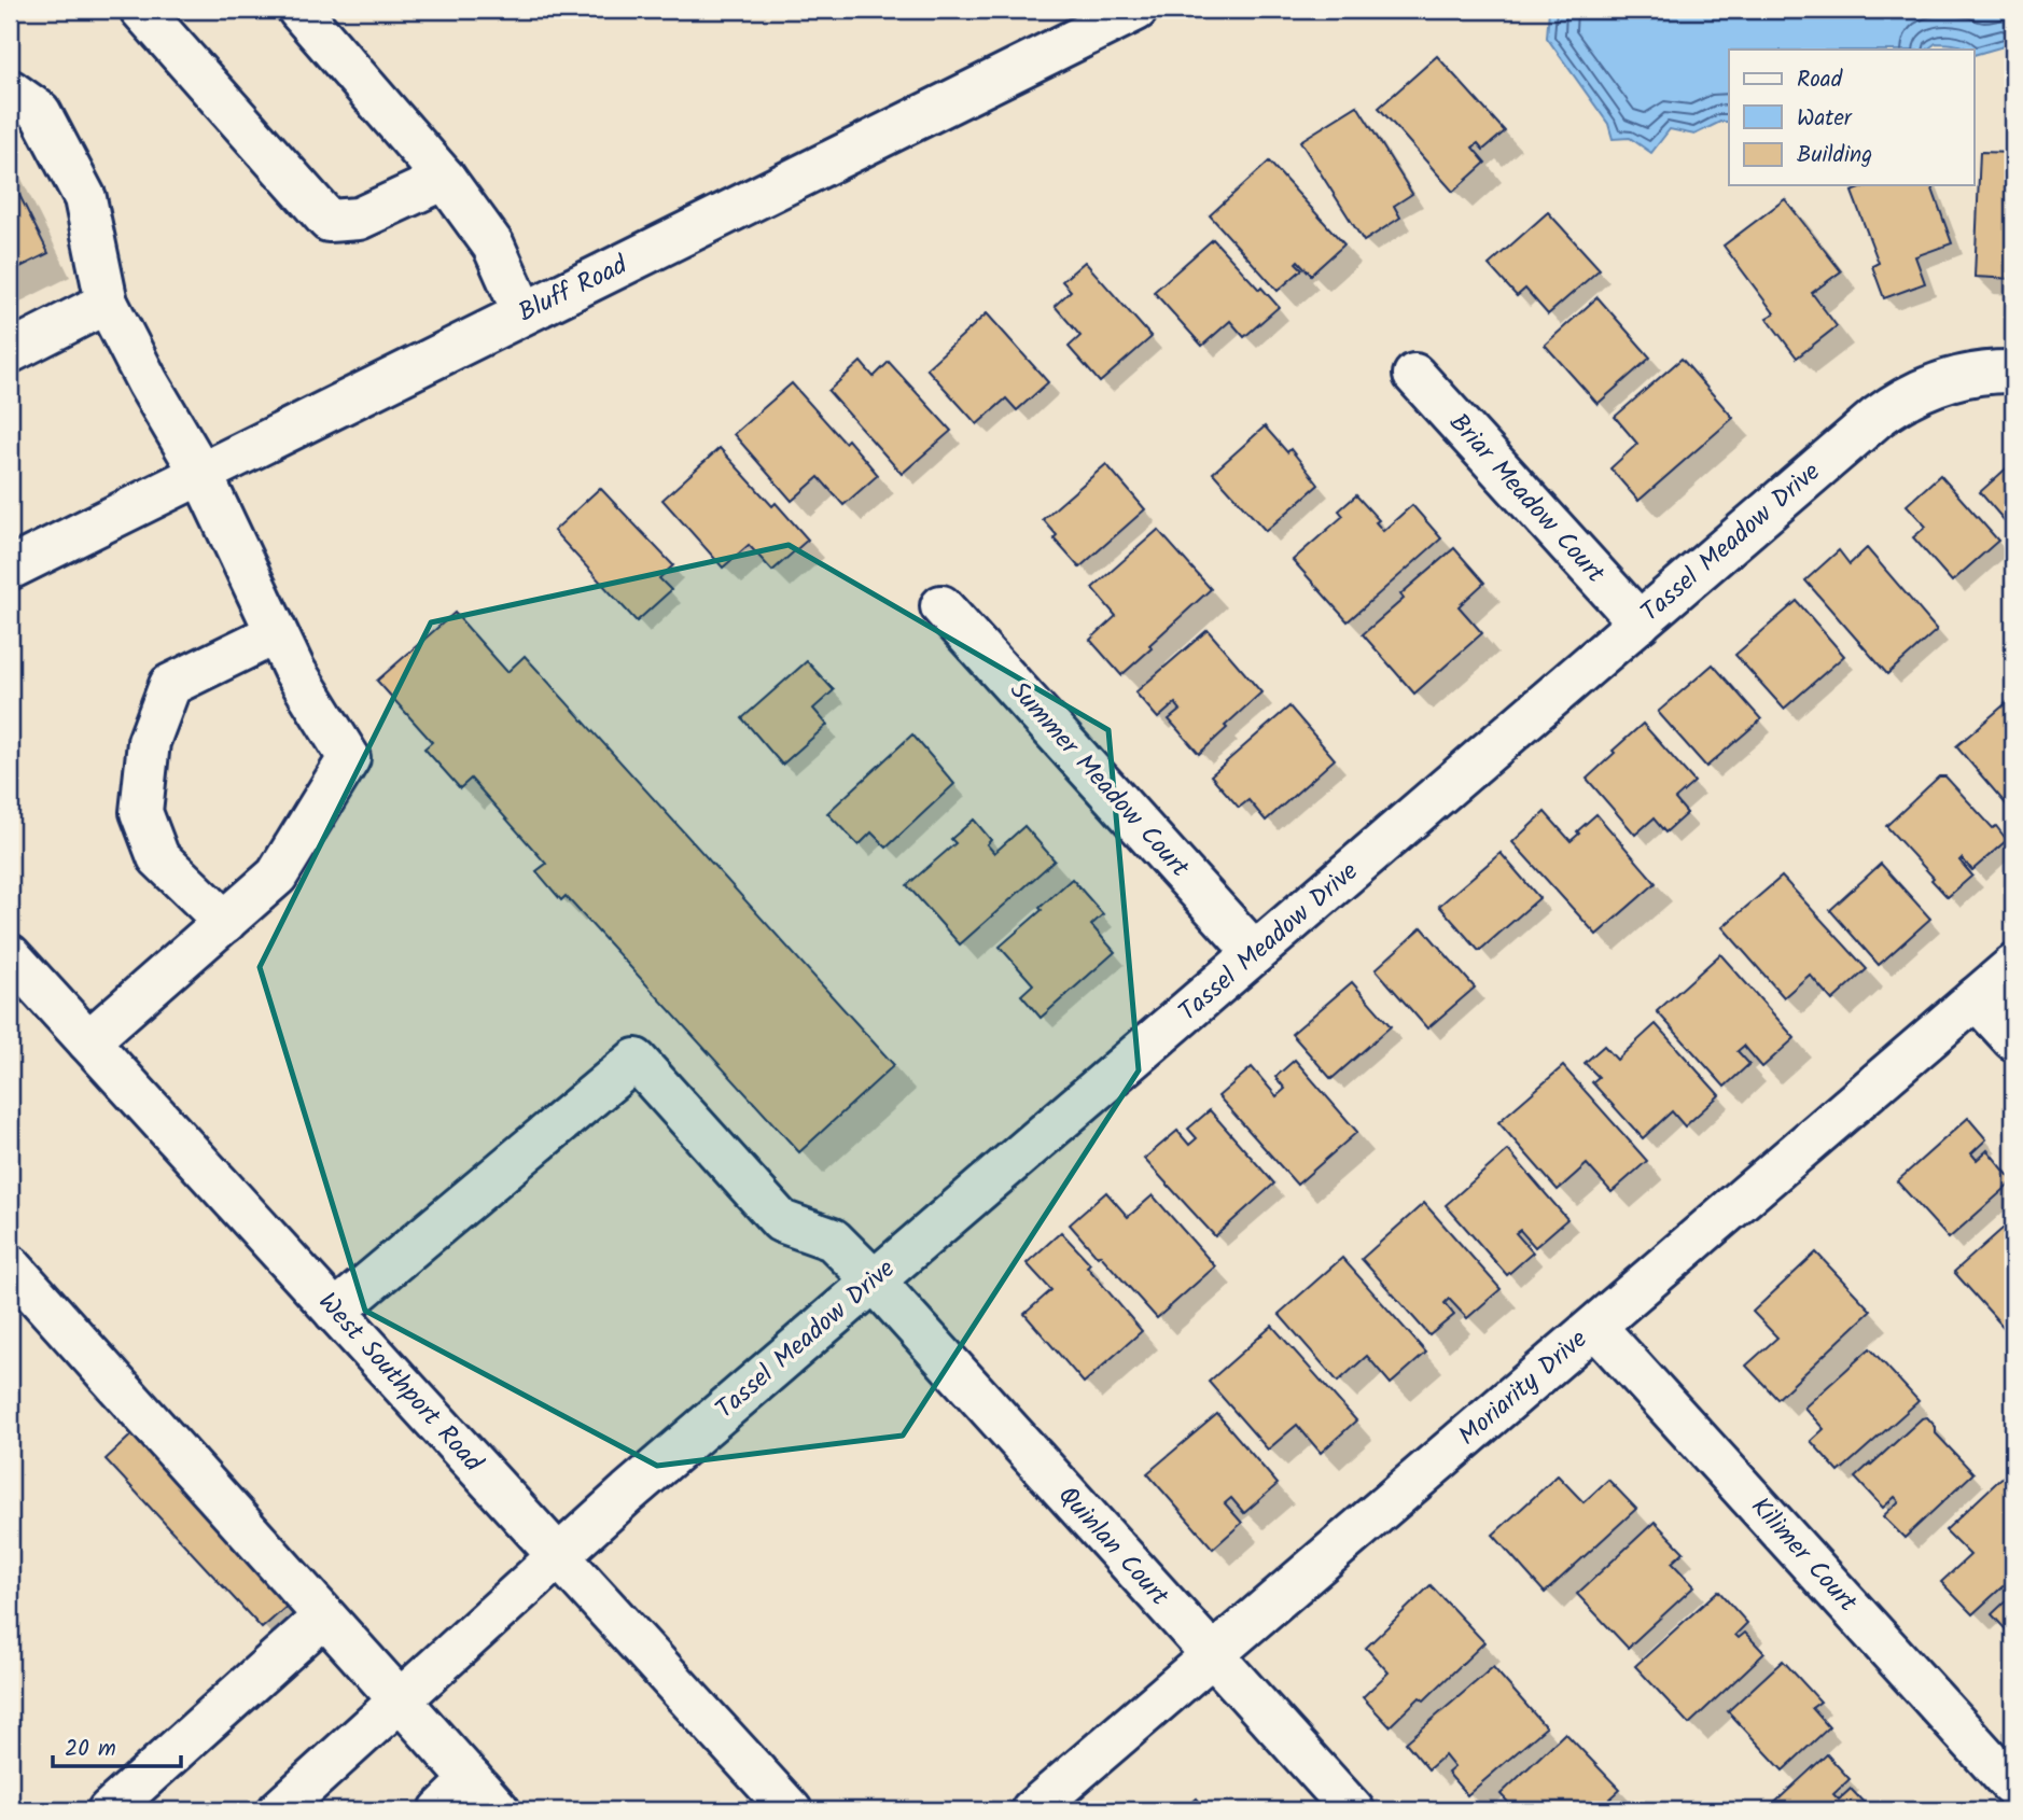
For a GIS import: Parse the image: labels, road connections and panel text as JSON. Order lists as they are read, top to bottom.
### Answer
{
  "streets": {
    "street": [
      "Bluff Road",
      "Briar Meadow Court",
      "Tassel Meadow Drive",
      "Summer Meadow Court",
      "West Southport Road",
      "Moriarity Drive",
      "Quinlan Court",
      "Kilimer Court"
    ]
  },
  "crossings": [
    ["Briar Meadow Court", "Tassel Meadow Drive"],
    ["Tassel Meadow Drive", "Summer Meadow Court"],
    ["Tassel Meadow Drive", "West Southport Road"],
    ["Tassel Meadow Drive", "Quinlan Court"],
    ["West Southport Road", "Quinlan Court"],
    ["Moriarity Drive", "Quinlan Court"],
    ["Moriarity Drive", "Kilimer Court"]
  ],
  "legend": ["Road", "Water", "Building"],
  "scale_bar": "20 m"
}
